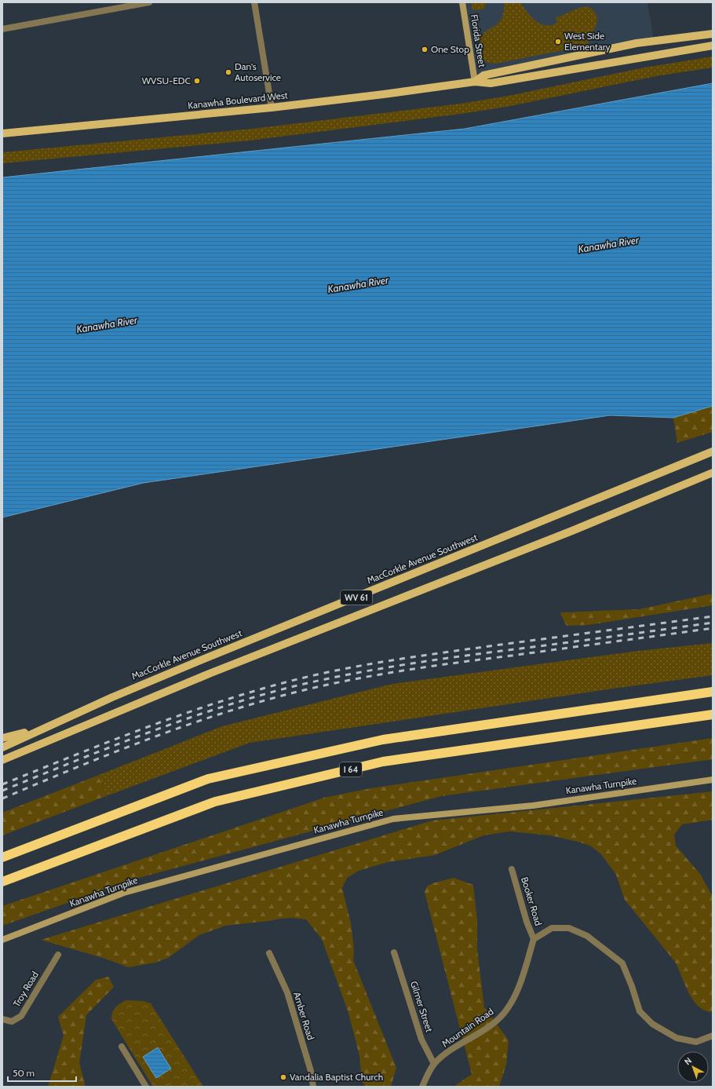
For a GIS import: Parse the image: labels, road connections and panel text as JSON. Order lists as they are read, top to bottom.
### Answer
{
  "streets": {
    "highway": ["I 64"],
    "main road": [
      "Florida Street",
      "Kanawha Boulevard West",
      "MacCorkle Avenue Southwest",
      "WV 61",
      "Kanawha Turnpike"
    ],
    "street": [
      "Booker Road",
      "Troy Road",
      "Gilmer Street",
      "Amber Road",
      "Mountain Road"
    ]
  },
  "crossings": [
    ["Florida Street", "Kanawha Boulevard West"],
    ["Booker Road", "Mountain Road"],
    ["Gilmer Street", "Mountain Road"]
  ],
  "water": ["Kanawha River"],
  "places": [
    "West Side Elementary",
    "One Stop",
    "Dan's Autoservice",
    "WVSU-EDC",
    "Vandalia Baptist Church"
  ],
  "scale_bar": "50 m",
  "north": "top left"
}
